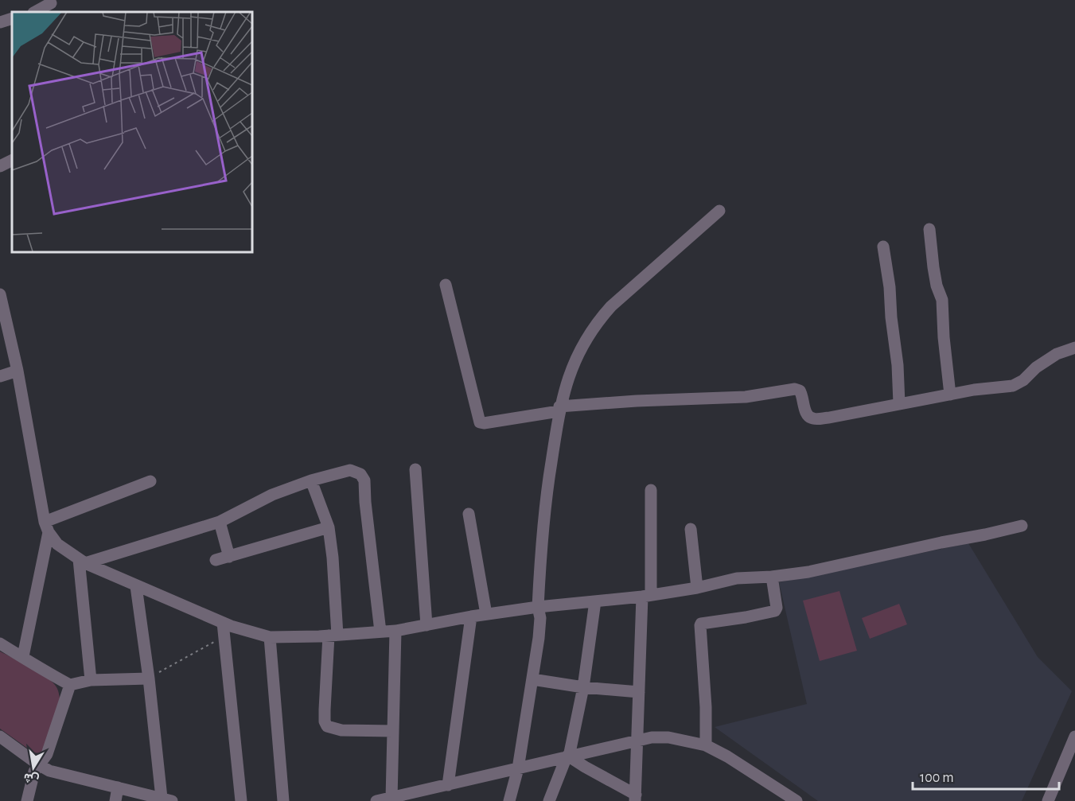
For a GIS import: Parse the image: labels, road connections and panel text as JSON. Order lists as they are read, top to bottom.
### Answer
{
  "scale_bar": "100 m",
  "north": "bottom"
}
